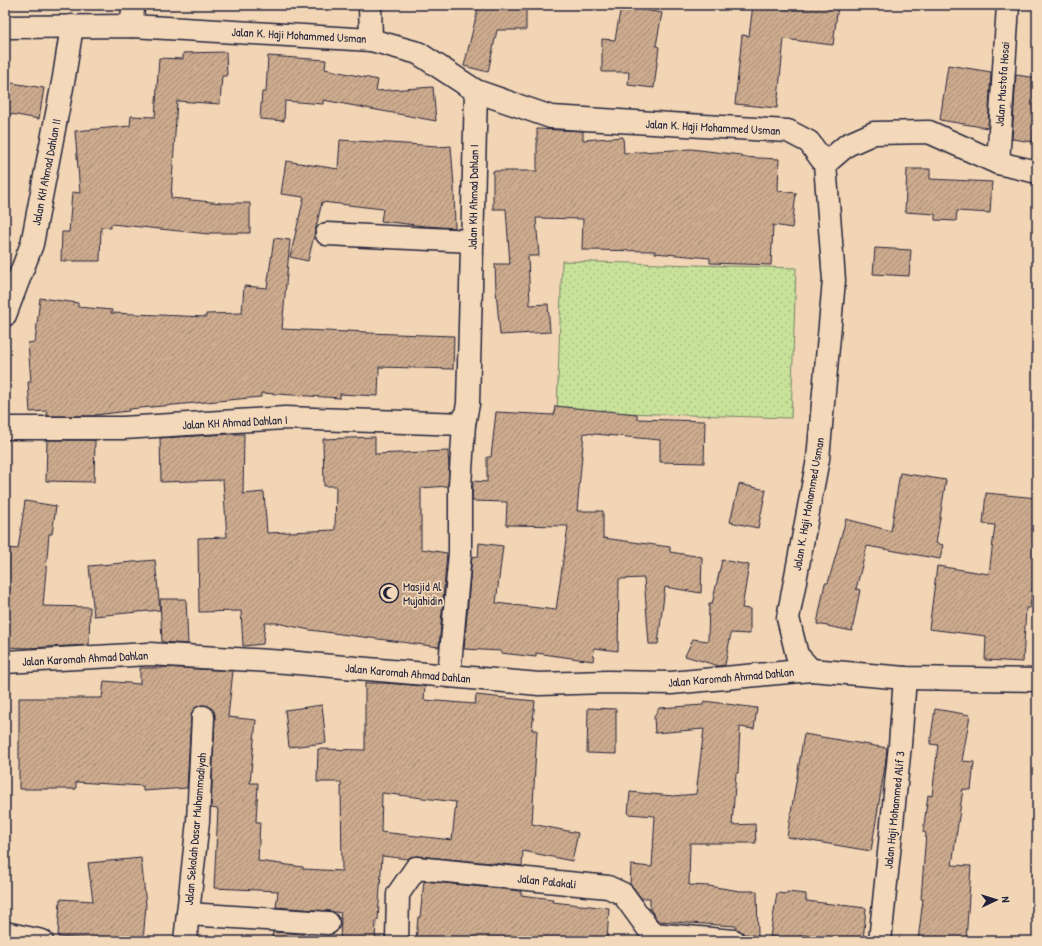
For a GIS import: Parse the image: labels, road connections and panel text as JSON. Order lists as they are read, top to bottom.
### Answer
{
  "streets": {
    "street": [
      "Jalan K. Haji Mohammed Usman",
      "Jalan Mustofa Hosai",
      "Jalan KH Ahmad Dahlan II",
      "Jalan KH Ahmad Dahlan I",
      "Jalan Karomah Ahmad Dahlan",
      "Jalan Haji Mohammed Alif 3",
      "Jalan Sekolah Dasar Muhammadiyah",
      "Jalan Palakali"
    ]
  },
  "crossings": [
    ["Jalan K. Haji Mohammed Usman", "Jalan KH Ahmad Dahlan II"],
    ["Jalan K. Haji Mohammed Usman", "Jalan KH Ahmad Dahlan I"],
    ["Jalan K. Haji Mohammed Usman", "Jalan Karomah Ahmad Dahlan"],
    ["Jalan KH Ahmad Dahlan I", "Jalan Karomah Ahmad Dahlan"]
  ],
  "places": {
    "mosque": ["Masjid Al Mujahidin"]
  },
  "north": "right"
}
